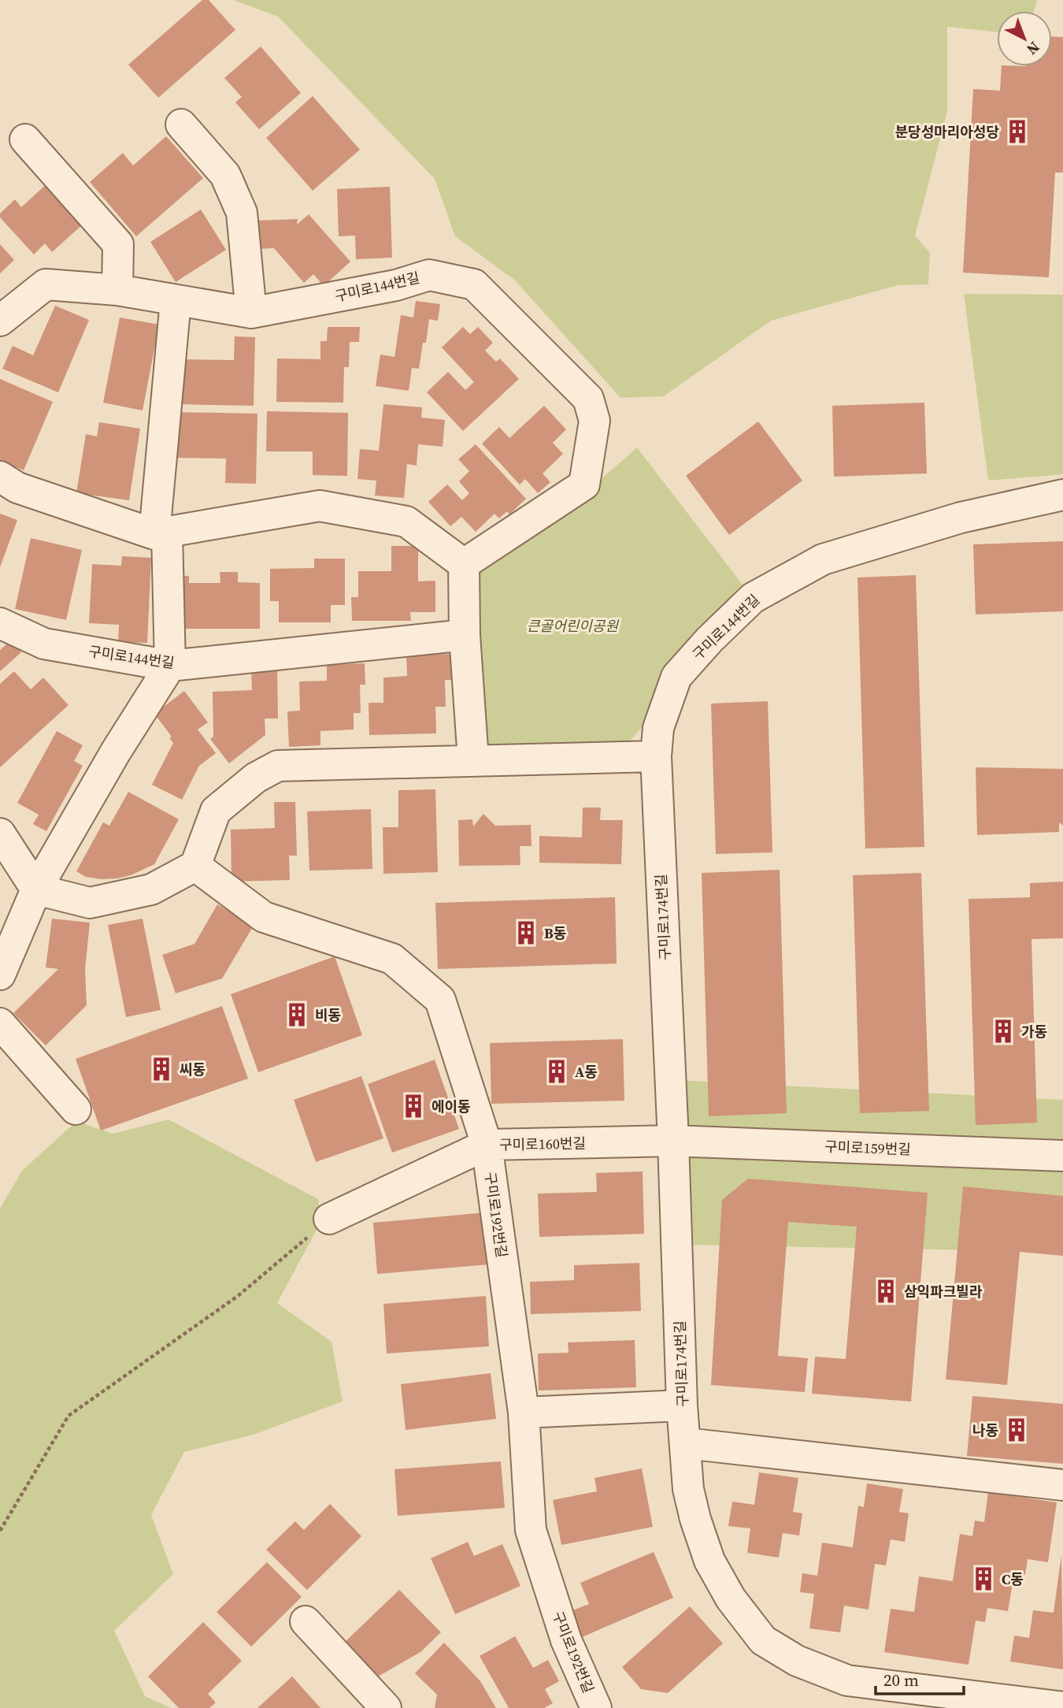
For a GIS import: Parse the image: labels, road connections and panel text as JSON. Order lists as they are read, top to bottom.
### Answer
{
  "streets": {
    "street": [
      "구미로144번길",
      "구미로174번길",
      "구미로160번길",
      "구미로159번길",
      "구미로192번길"
    ]
  },
  "crossings": [
    ["구미로144번길", "구미로174번길"],
    ["구미로174번길", "구미로160번길"],
    ["구미로174번길", "구미로159번길"],
    ["구미로160번길", "구미로159번길"],
    ["구미로160번길", "구미로192번길"]
  ],
  "parks": ["큰골어린이공원"],
  "places": {
    "building": [
      "분당성마리아성당",
      "B동",
      "비동",
      "가동",
      "씨동",
      "A동",
      "에이동",
      "삼익파크빌라",
      "나동",
      "C동"
    ]
  },
  "scale_bar": "20 m",
  "north": "bottom right"
}
